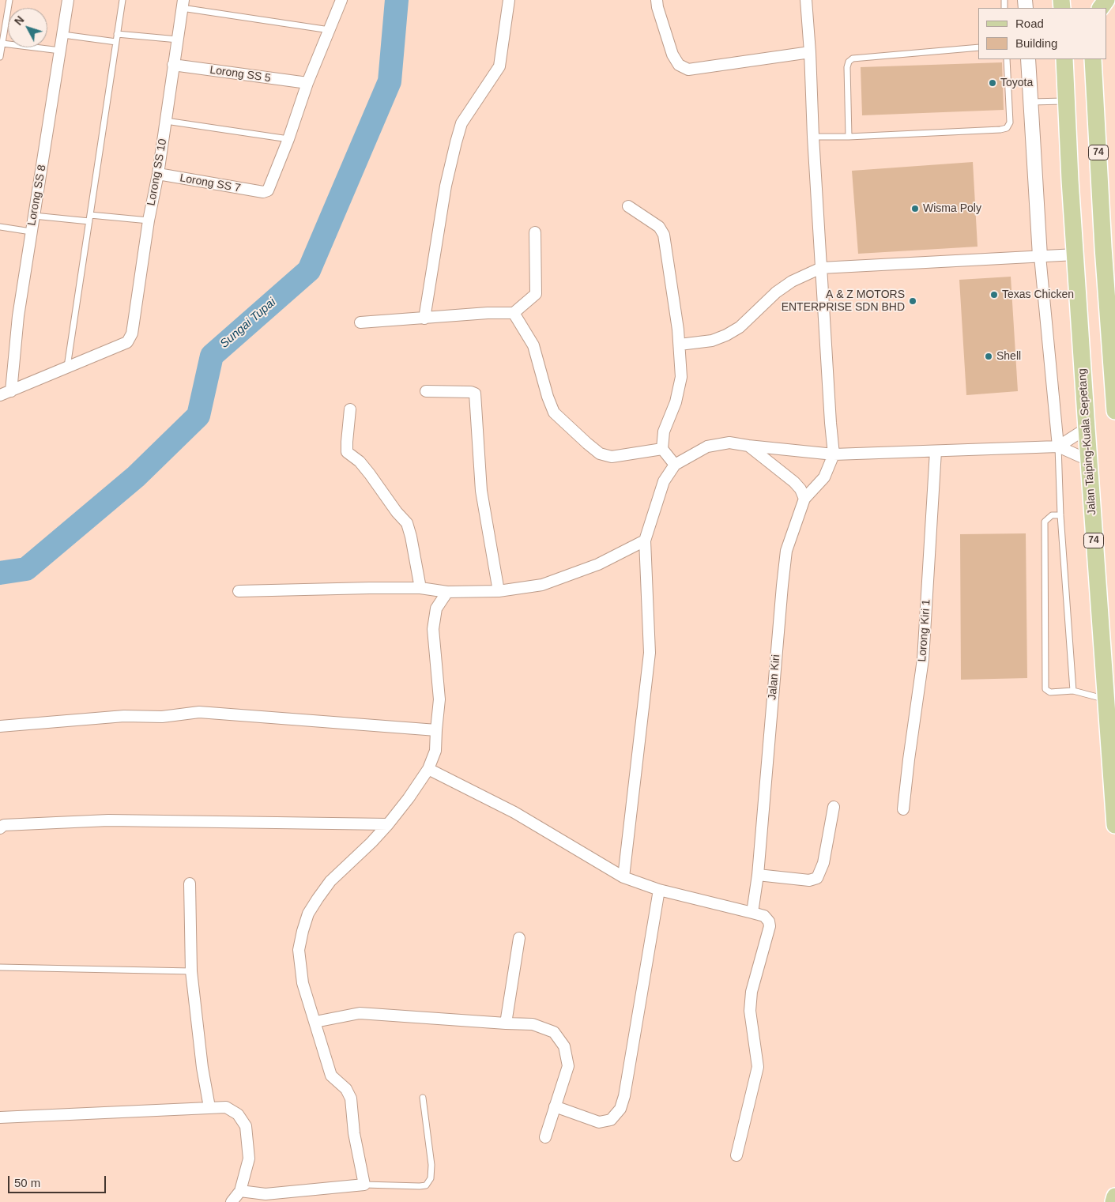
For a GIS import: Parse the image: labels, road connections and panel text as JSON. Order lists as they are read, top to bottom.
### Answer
{
  "streets": {
    "main road": ["74", "Jalan Taiping-Kuala Sepetang"],
    "street": [
      "Lorong SS 5",
      "Lorong SS 10",
      "Lorong SS 7",
      "Lorong SS 8",
      "Lorong Kiri 1",
      "Jalan Kiri"
    ]
  },
  "crossings": [
    ["Lorong SS 5", "Lorong SS 10"],
    ["Lorong SS 10", "Lorong SS 7"]
  ],
  "water": ["Sungai Tupai"],
  "places": [
    "Toyota",
    "Wisma Poly",
    "Texas Chicken",
    "A & Z MOTORS ENTERPRISE SDN BHD",
    "Shell"
  ],
  "legend": ["Road", "Building"],
  "scale_bar": "50 m",
  "north": "top left"
}
